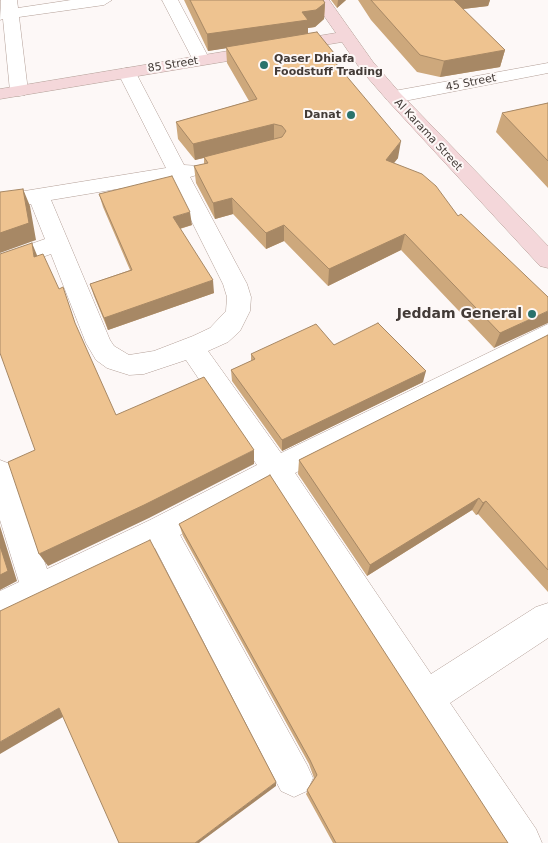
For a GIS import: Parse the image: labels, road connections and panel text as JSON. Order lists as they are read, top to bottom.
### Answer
{
  "streets": {
    "main road": ["85 Street", "Al Karama Street"],
    "street": ["45 Street"]
  },
  "crossings": [
    ["85 Street", "Al Karama Street"],
    ["45 Street", "Al Karama Street"]
  ],
  "places": ["Qaser Dhiafa Foodstuff Trading", "Danat", "Jeddam General"]
}
